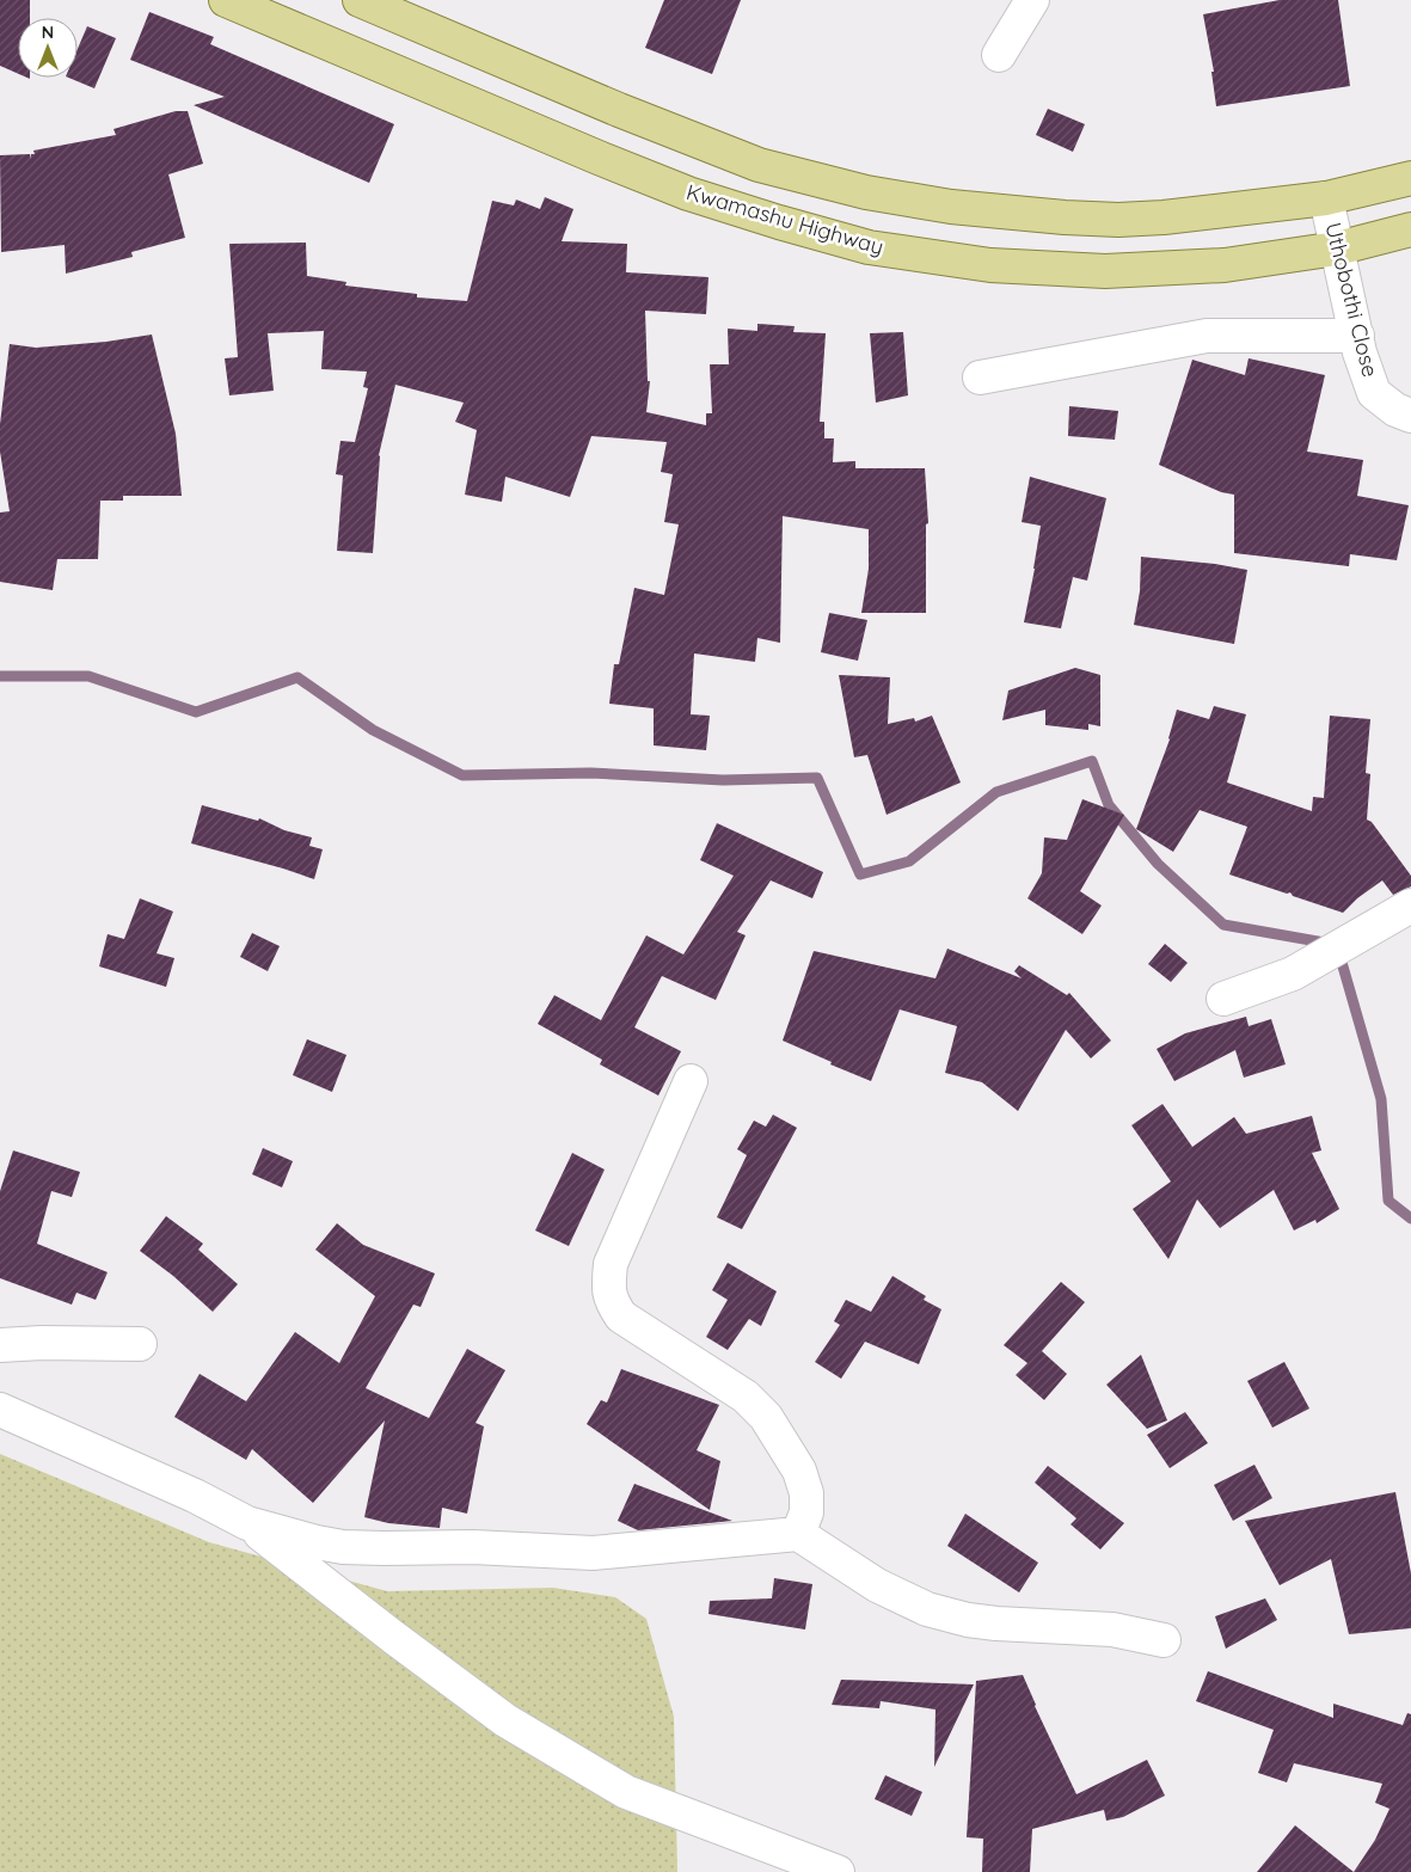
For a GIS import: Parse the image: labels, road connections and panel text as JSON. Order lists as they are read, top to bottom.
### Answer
{
  "streets": {
    "main road": ["Kwamashu Highway"],
    "street": ["Uthobothi Close"]
  },
  "crossings": [
    ["Kwamashu Highway", "Uthobothi Close"]
  ],
  "north": "top"
}
